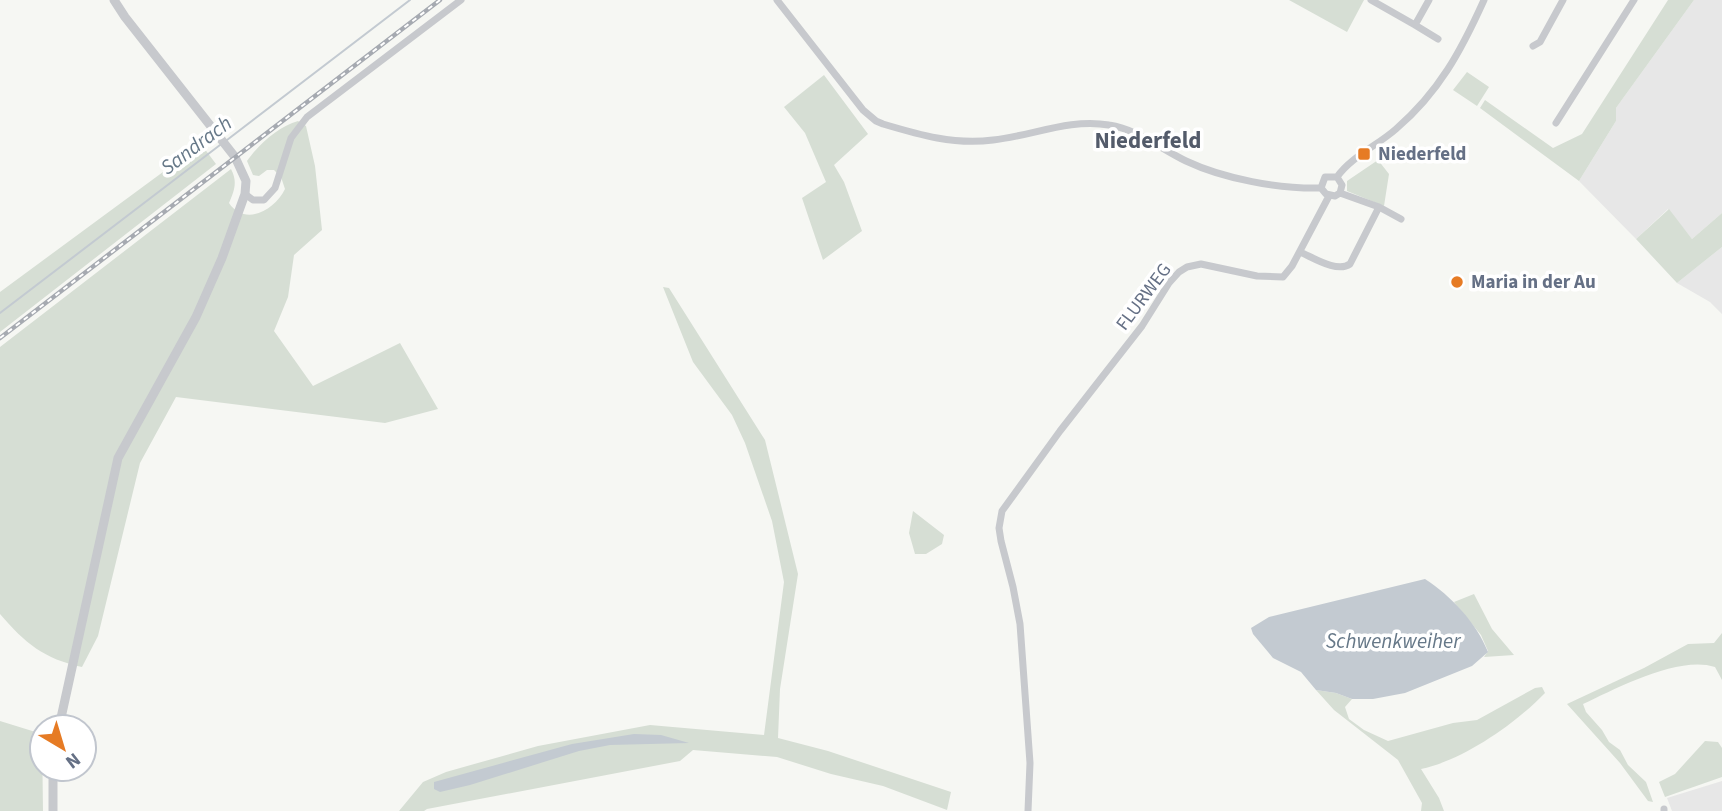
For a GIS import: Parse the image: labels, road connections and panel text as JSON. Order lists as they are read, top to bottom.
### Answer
{
  "streets": {
    "street": ["FLURWEG"]
  },
  "districts": ["Niederfeld"],
  "water": ["Sandrach", "Schwenkweiher"],
  "places": {
    "transit": ["Niederfeld"],
    "other": ["Maria in der Au"]
  },
  "north": "bottom right"
}
